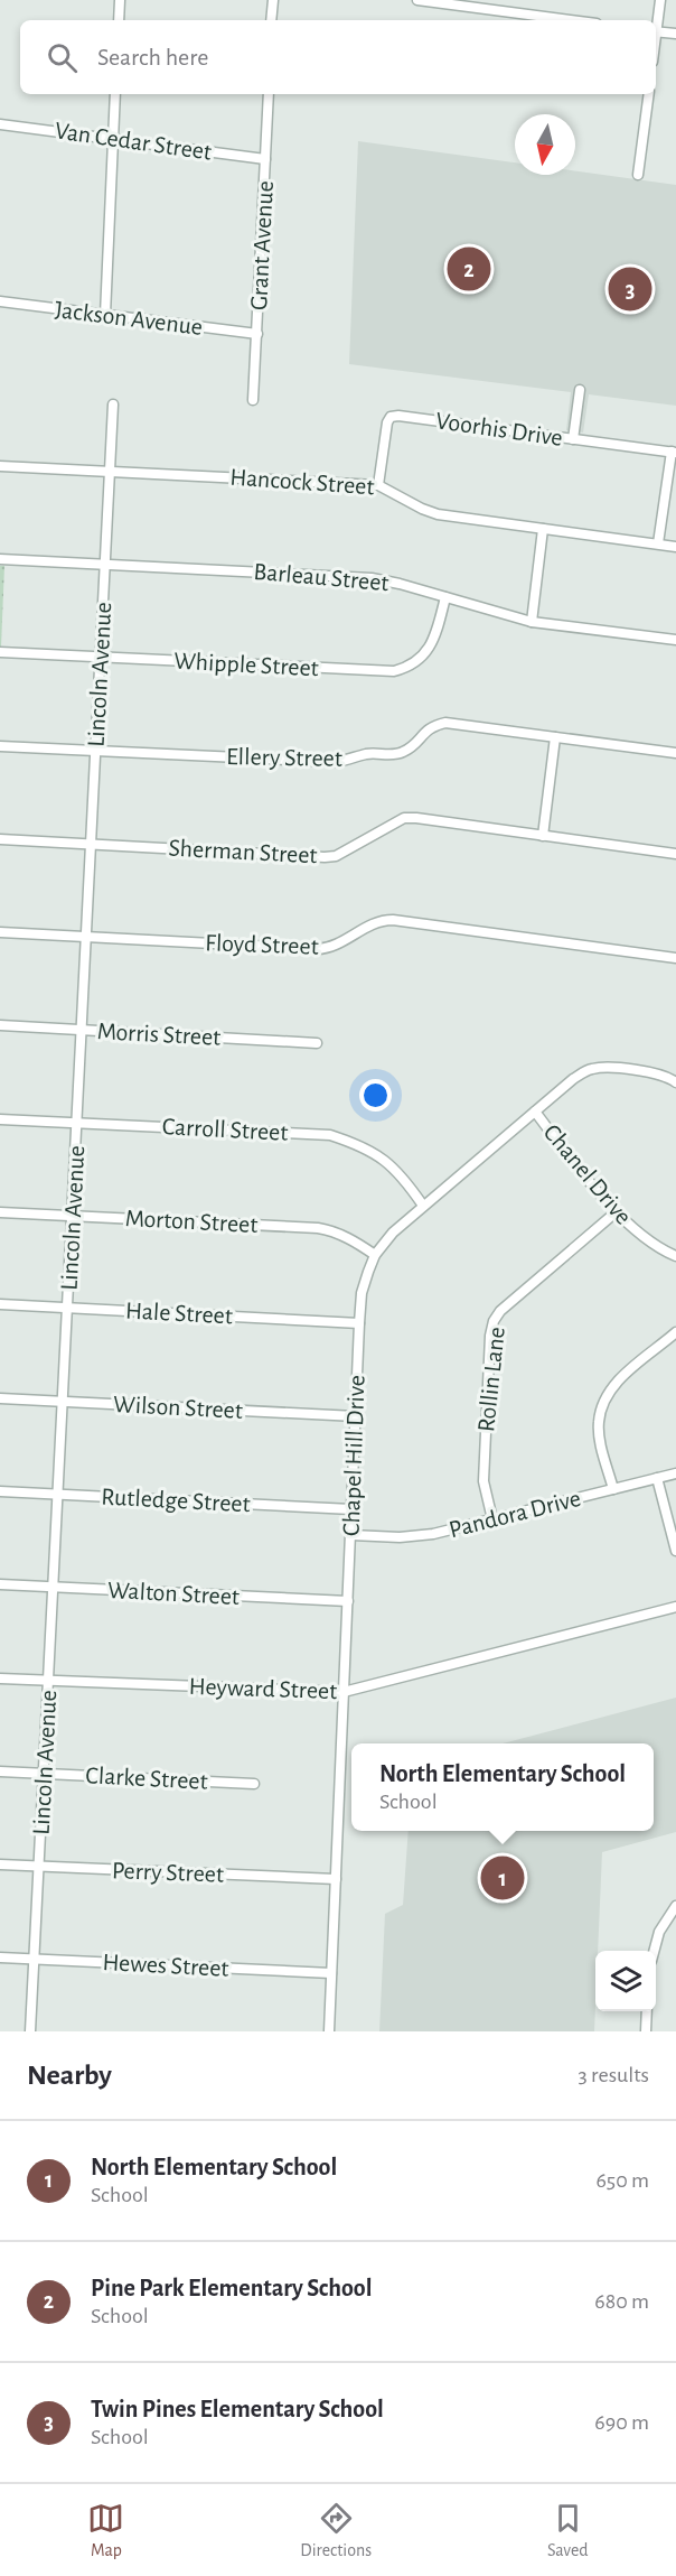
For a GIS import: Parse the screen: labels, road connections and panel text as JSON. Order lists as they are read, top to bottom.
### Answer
{
  "streets": {
    "street": [
      "Van Cedar Street",
      "Grant Avenue",
      "Jackson Avenue",
      "Voorhis Drive",
      "Hancock Street",
      "Barleau Street",
      "Whipple Street",
      "Lincoln Avenue",
      "Ellery Street",
      "Sherman Street",
      "Floyd Street",
      "Morris Street",
      "Carroll Street",
      "Chanel Drive",
      "Morton Street",
      "Hale Street",
      "Rollin Lane",
      "Wilson Street",
      "Chapel Hill Drive",
      "Rutledge Street",
      "Pandora Drive",
      "Walton Street",
      "Heyward Street",
      "Clarke Street",
      "Perry Street",
      "Hewes Street"
    ]
  },
  "crossings": [
    ["Van Cedar Street", "Grant Avenue"],
    ["Grant Avenue", "Jackson Avenue"],
    ["Voorhis Drive", "Hancock Street"],
    ["Hancock Street", "Lincoln Avenue"],
    ["Barleau Street", "Whipple Street"],
    ["Barleau Street", "Lincoln Avenue"],
    ["Whipple Street", "Lincoln Avenue"],
    ["Lincoln Avenue", "Ellery Street"],
    ["Lincoln Avenue", "Sherman Street"],
    ["Lincoln Avenue", "Floyd Street"],
    ["Lincoln Avenue", "Morris Street"],
    ["Lincoln Avenue", "Carroll Street"],
    ["Lincoln Avenue", "Morton Street"],
    ["Lincoln Avenue", "Hale Street"],
    ["Lincoln Avenue", "Wilson Street"],
    ["Lincoln Avenue", "Rutledge Street"],
    ["Lincoln Avenue", "Walton Street"],
    ["Lincoln Avenue", "Heyward Street"],
    ["Lincoln Avenue", "Clarke Street"],
    ["Lincoln Avenue", "Perry Street"],
    ["Lincoln Avenue", "Hewes Street"],
    ["Carroll Street", "Chapel Hill Drive"],
    ["Chanel Drive", "Rollin Lane"],
    ["Chanel Drive", "Chapel Hill Drive"],
    ["Morton Street", "Chapel Hill Drive"],
    ["Hale Street", "Chapel Hill Drive"],
    ["Rollin Lane", "Pandora Drive"],
    ["Wilson Street", "Chapel Hill Drive"],
    ["Chapel Hill Drive", "Rutledge Street"],
    ["Chapel Hill Drive", "Pandora Drive"],
    ["Chapel Hill Drive", "Walton Street"],
    ["Chapel Hill Drive", "Heyward Street"],
    ["Chapel Hill Drive", "Perry Street"],
    ["Chapel Hill Drive", "Hewes Street"]
  ],
  "north": "bottom",
  "page": {
    "search": "Search here",
    "pins": ["2", "3", "1"],
    "popup": ["North Elementary School", "School"],
    "heading": ["Nearby", "3 results"],
    "list": [
      {
        "mark": "1",
        "name": "North Elementary School",
        "note": "School",
        "value": "650 m"
      },
      {
        "mark": "2",
        "name": "Pine Park Elementary School",
        "note": "School",
        "value": "680 m"
      },
      {
        "mark": "3",
        "name": "Twin Pines Elementary School",
        "note": "School",
        "value": "690 m"
      }
    ],
    "nav": ["Map", "Directions", "Saved"]
  }
}
